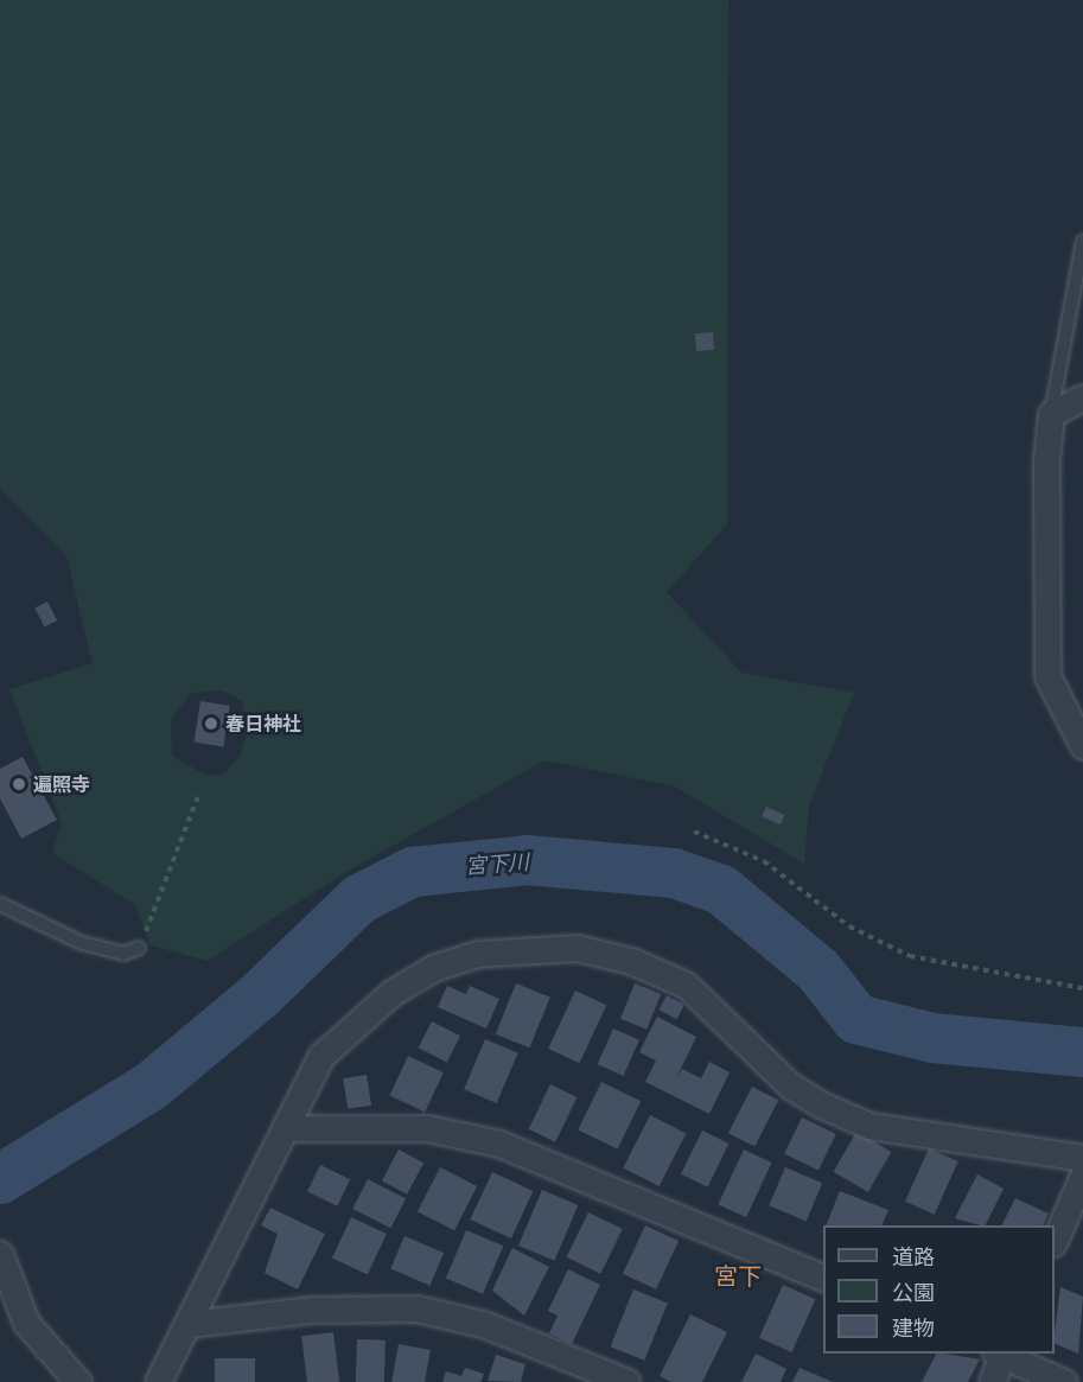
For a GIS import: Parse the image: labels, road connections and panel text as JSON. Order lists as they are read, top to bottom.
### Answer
{
  "districts": ["宮下"],
  "water": ["宮下川"],
  "places": ["春日神社", "遍照寺"],
  "legend": ["道路", "公園", "建物"]
}
